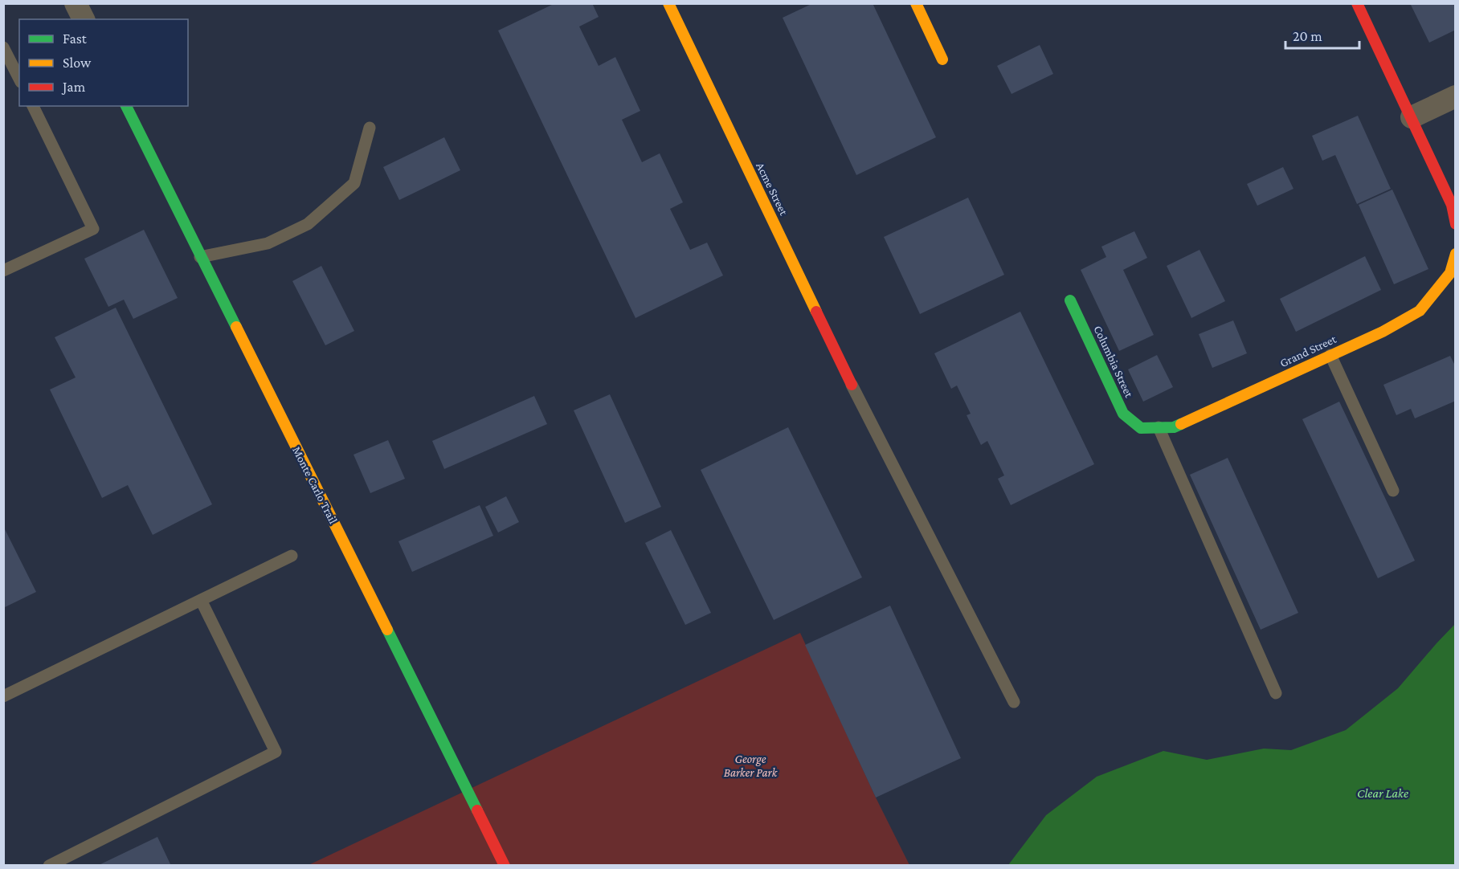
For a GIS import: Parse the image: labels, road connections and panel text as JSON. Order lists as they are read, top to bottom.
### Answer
{
  "streets": {
    "street": [
      "Acme Street",
      "Grand Street",
      "Columbia Street",
      "Monte Carlo Trail"
    ]
  },
  "crossings": [
    ["Grand Street", "Columbia Street"]
  ],
  "water": ["Clear Lake"],
  "parks": ["George Barker Park"],
  "legend": ["Fast", "Slow", "Jam"],
  "scale_bar": "20 m"
}
